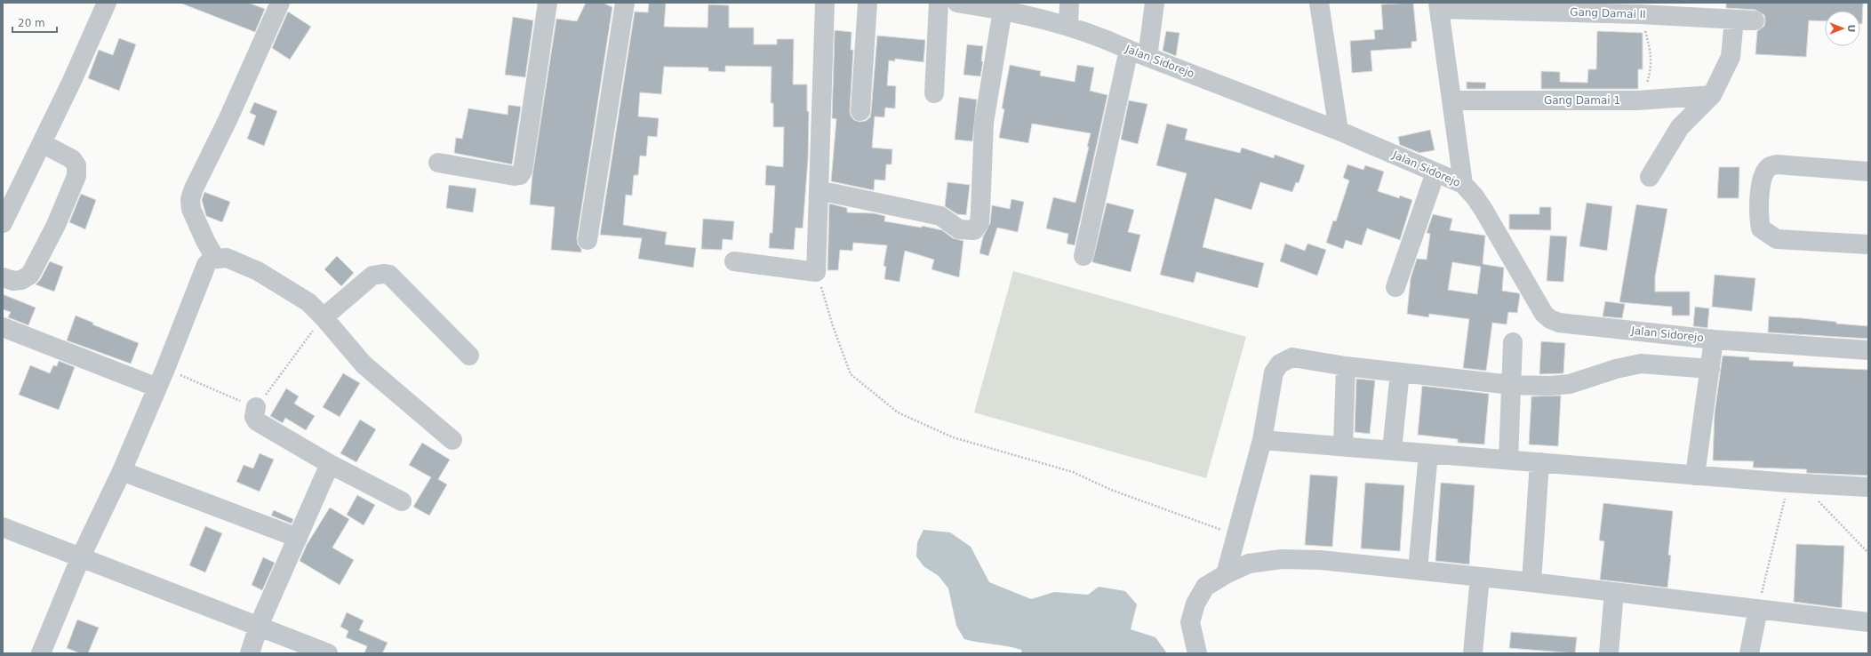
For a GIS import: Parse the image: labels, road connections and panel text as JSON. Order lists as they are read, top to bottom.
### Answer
{
  "streets": {
    "street": ["Gang Damai II", "Jalan Sidorejo", "Gang Damai 1"]
  },
  "scale_bar": "20 m",
  "north": "right"
}
